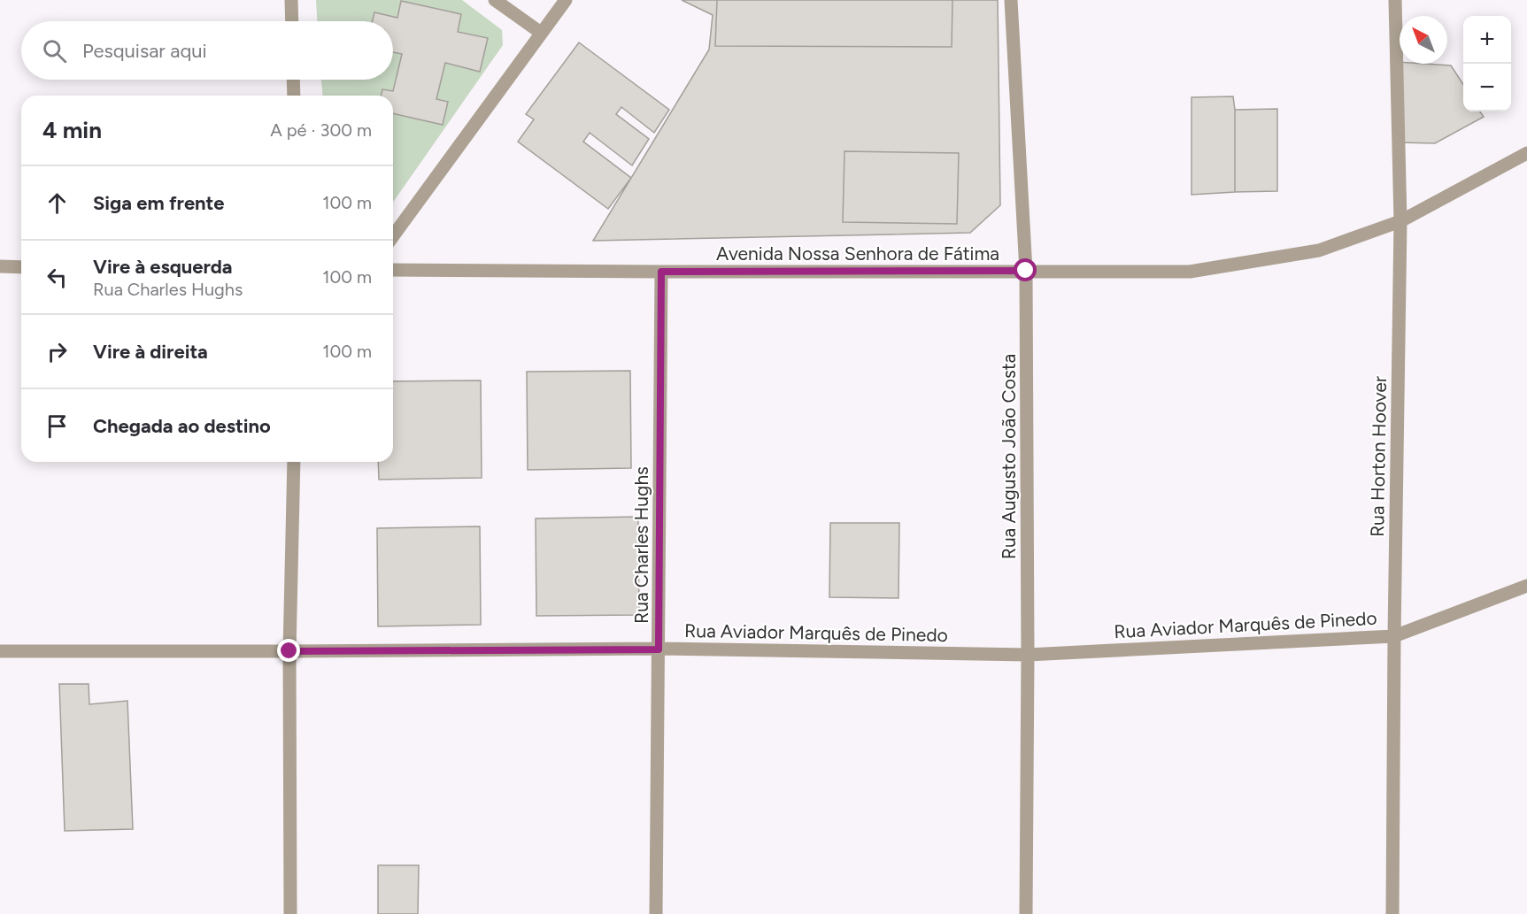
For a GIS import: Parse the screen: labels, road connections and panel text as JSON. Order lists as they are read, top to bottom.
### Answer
{
  "streets": {
    "street": [
      "Avenida Nossa Senhora de Fátima",
      "Rua Augusto João Costa",
      "Rua Horton Hoover",
      "Rua Charles Hughs",
      "Rua Aviador Marquês de Pinedo"
    ]
  },
  "crossings": [
    ["Avenida Nossa Senhora de Fátima", "Rua Augusto João Costa"],
    ["Avenida Nossa Senhora de Fátima", "Rua Horton Hoover"],
    ["Avenida Nossa Senhora de Fátima", "Rua Charles Hughs"],
    ["Rua Augusto João Costa", "Rua Aviador Marquês de Pinedo"],
    ["Rua Horton Hoover", "Rua Aviador Marquês de Pinedo"],
    ["Rua Charles Hughs", "Rua Aviador Marquês de Pinedo"]
  ],
  "north": "top left",
  "page": {
    "map_buttons": ["+", "−"],
    "search": "Pesquisar aqui",
    "heading": ["4 min", "A pé · 300 m"],
    "list": [
      ["Siga em frente", "100 m"],
      ["Vire à esquerda", "Rua Charles Hughs", "100 m"],
      ["Vire à direita", "100 m"],
      "Chegada ao destino"
    ]
  }
}
